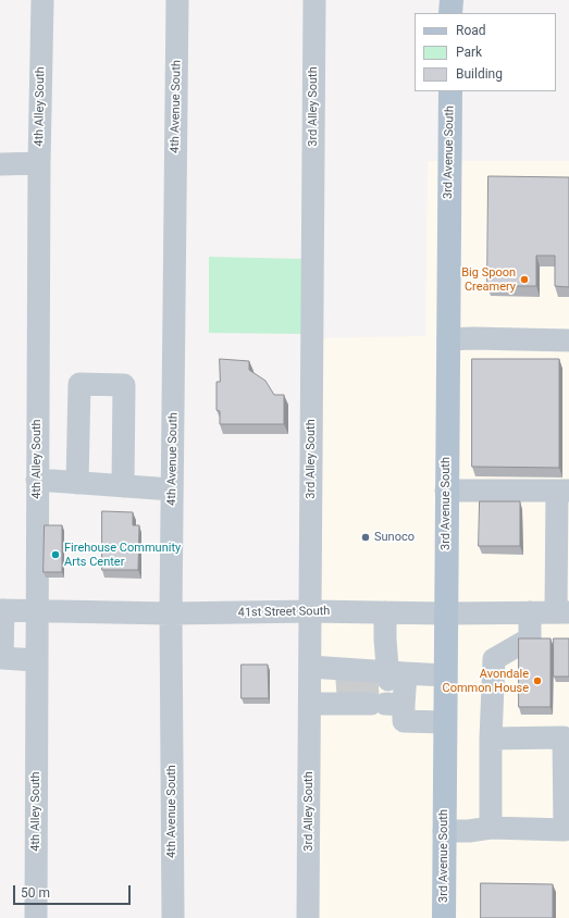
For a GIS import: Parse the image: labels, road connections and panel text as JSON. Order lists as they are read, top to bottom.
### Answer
{
  "streets": {
    "main road": ["3rd Avenue South"],
    "street": [
      "4th Alley South",
      "4th Avenue South",
      "3rd Alley South",
      "41st Street South"
    ]
  },
  "crossings": [
    ["4th Alley South", "41st Street South"],
    ["4th Avenue South", "41st Street South"],
    ["3rd Alley South", "41st Street South"],
    ["3rd Avenue South", "41st Street South"]
  ],
  "places": [
    "Big Spoon Creamery",
    "Sunoco",
    "Firehouse Community Arts Center",
    "Avondale Common House"
  ],
  "legend": ["Road", "Park", "Building"],
  "scale_bar": "50 m"
}
